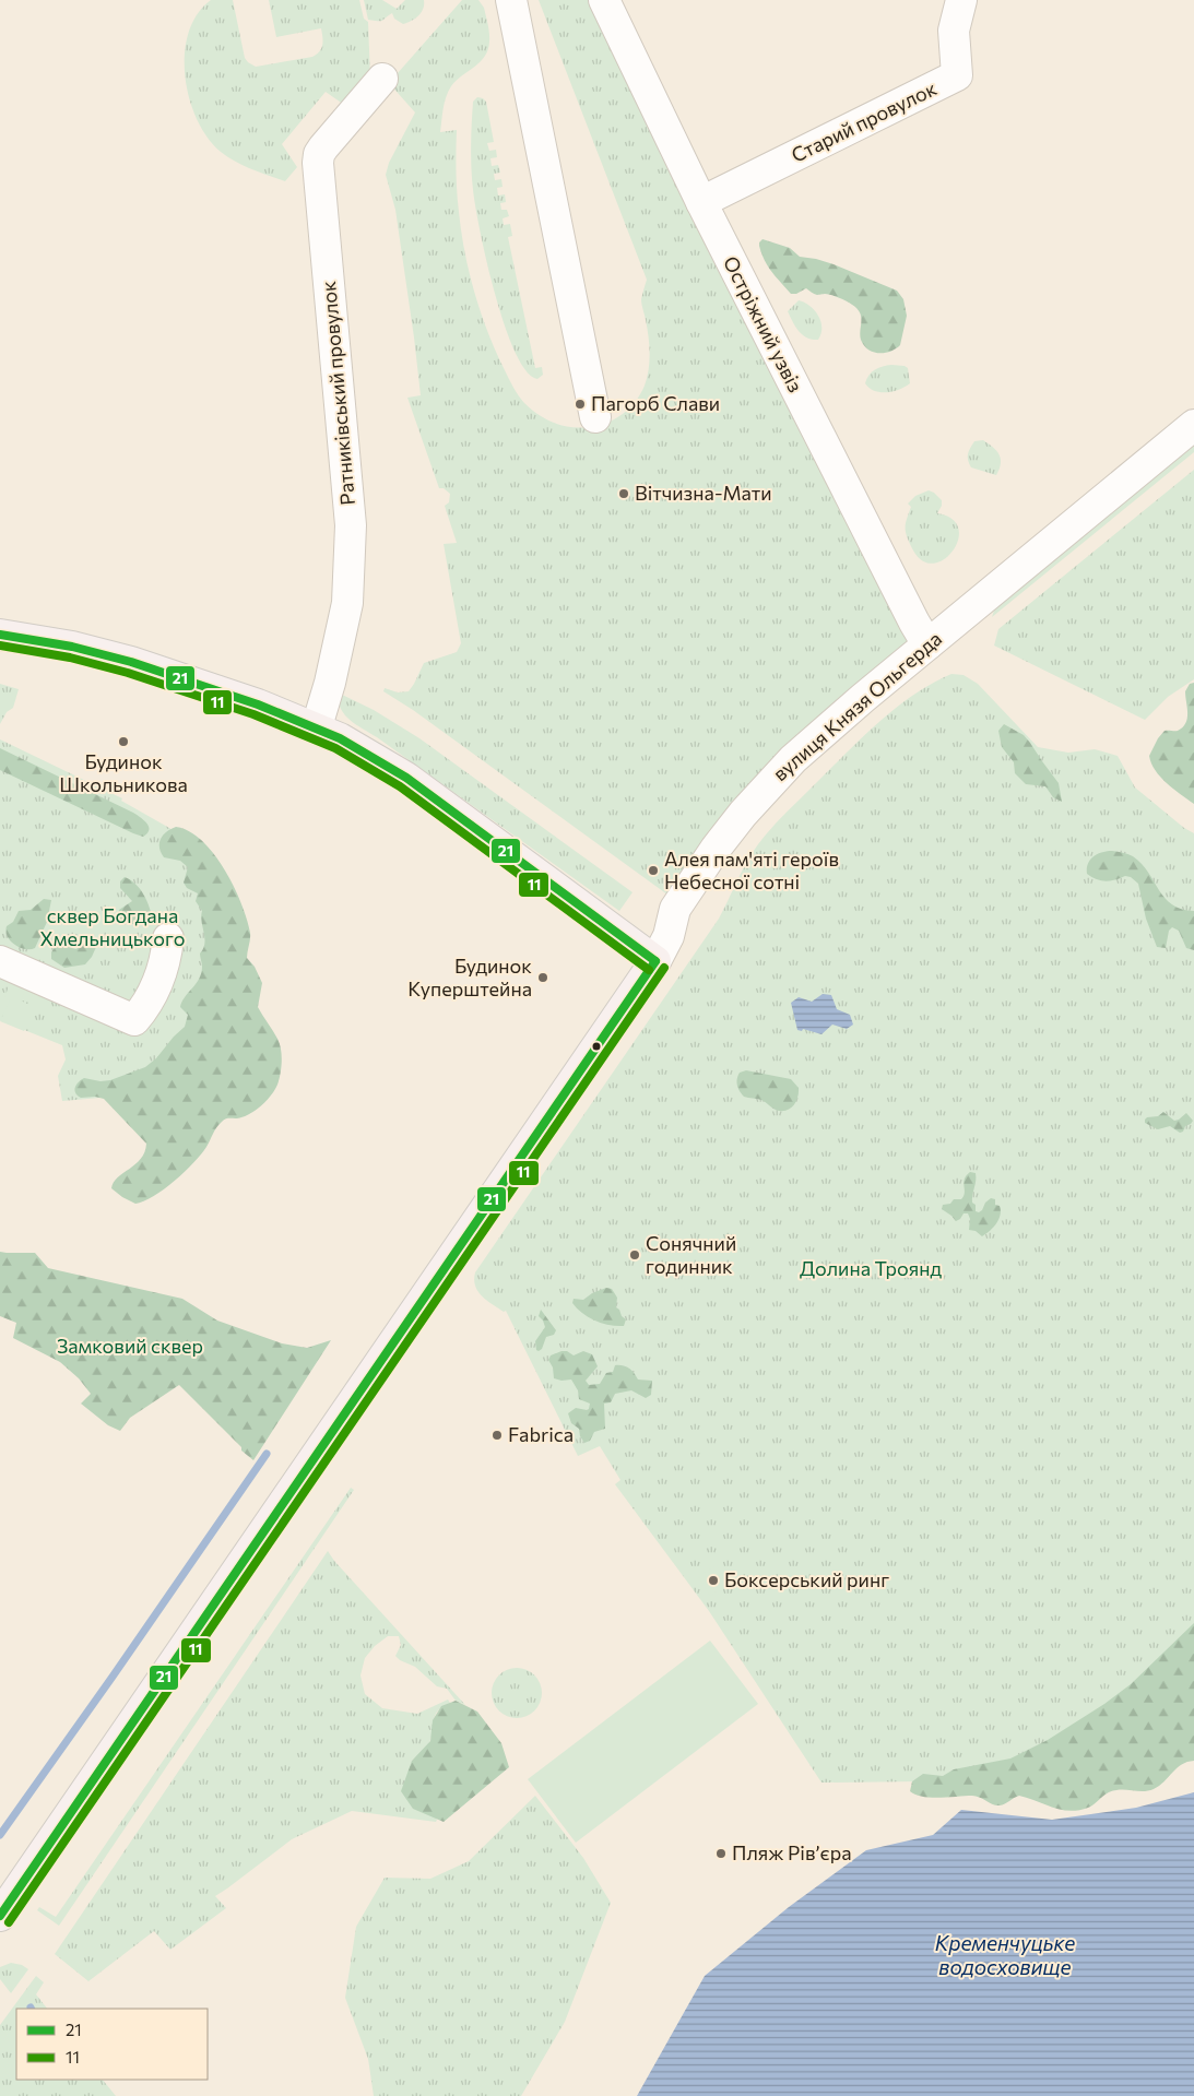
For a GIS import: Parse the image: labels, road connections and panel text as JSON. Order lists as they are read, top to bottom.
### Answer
{
  "streets": {
    "main road": ["вулиця Князя Ольгерда"],
    "street": ["Старий провулок", "Остріжний узвіз", "Ратниківський провулок"]
  },
  "crossings": [
    ["Старий провулок", "Остріжний узвіз"],
    ["Остріжний узвіз", "вулиця Князя Ольгерда"]
  ],
  "water": ["Кременчуцьке водосховище"],
  "parks": ["сквер Богдана Хмельницького", "Долина Троянд", "Замковий сквер"],
  "places": [
    "Пагорб Слави",
    "Вітчизна-Мати",
    "Будинок Школьникова",
    "Алея пам'яті героїв Небесної сотні",
    "Будинок Куперштейна",
    "Сонячний годинник",
    "Fabrica",
    "Боксерський ринг",
    "Пляж Рівʼєра"
  ],
  "lines": ["transit line 21", "transit line 11"],
  "legend": ["21", "11"]
}
